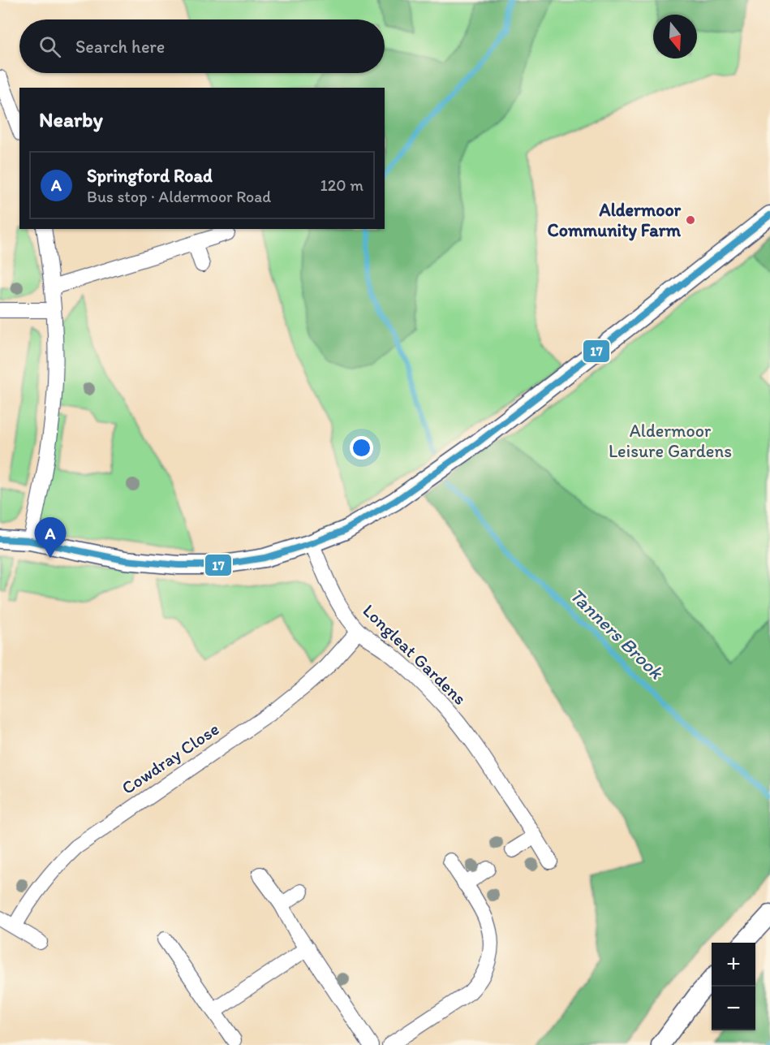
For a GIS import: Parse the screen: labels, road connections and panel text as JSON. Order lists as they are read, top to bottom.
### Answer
{
  "streets": {
    "street": ["Longleat Gardens", "Cowdray Close"]
  },
  "crossings": [
    ["Longleat Gardens", "Cowdray Close"]
  ],
  "water": ["Tanners Brook"],
  "parks": ["Aldermoor Leisure Gardens"],
  "places": ["Aldermoor Community Farm"],
  "lines": ["transit line 17"],
  "north": "bottom",
  "page": {
    "search": "Search here",
    "heading": "Nearby",
    "list": [
      {
        "mark": "A",
        "name": "Springford Road",
        "note": "Bus stop · Aldermoor Road",
        "value": "120 m"
      }
    ],
    "pins": "A",
    "map_buttons": ["+", "−"]
  }
}
